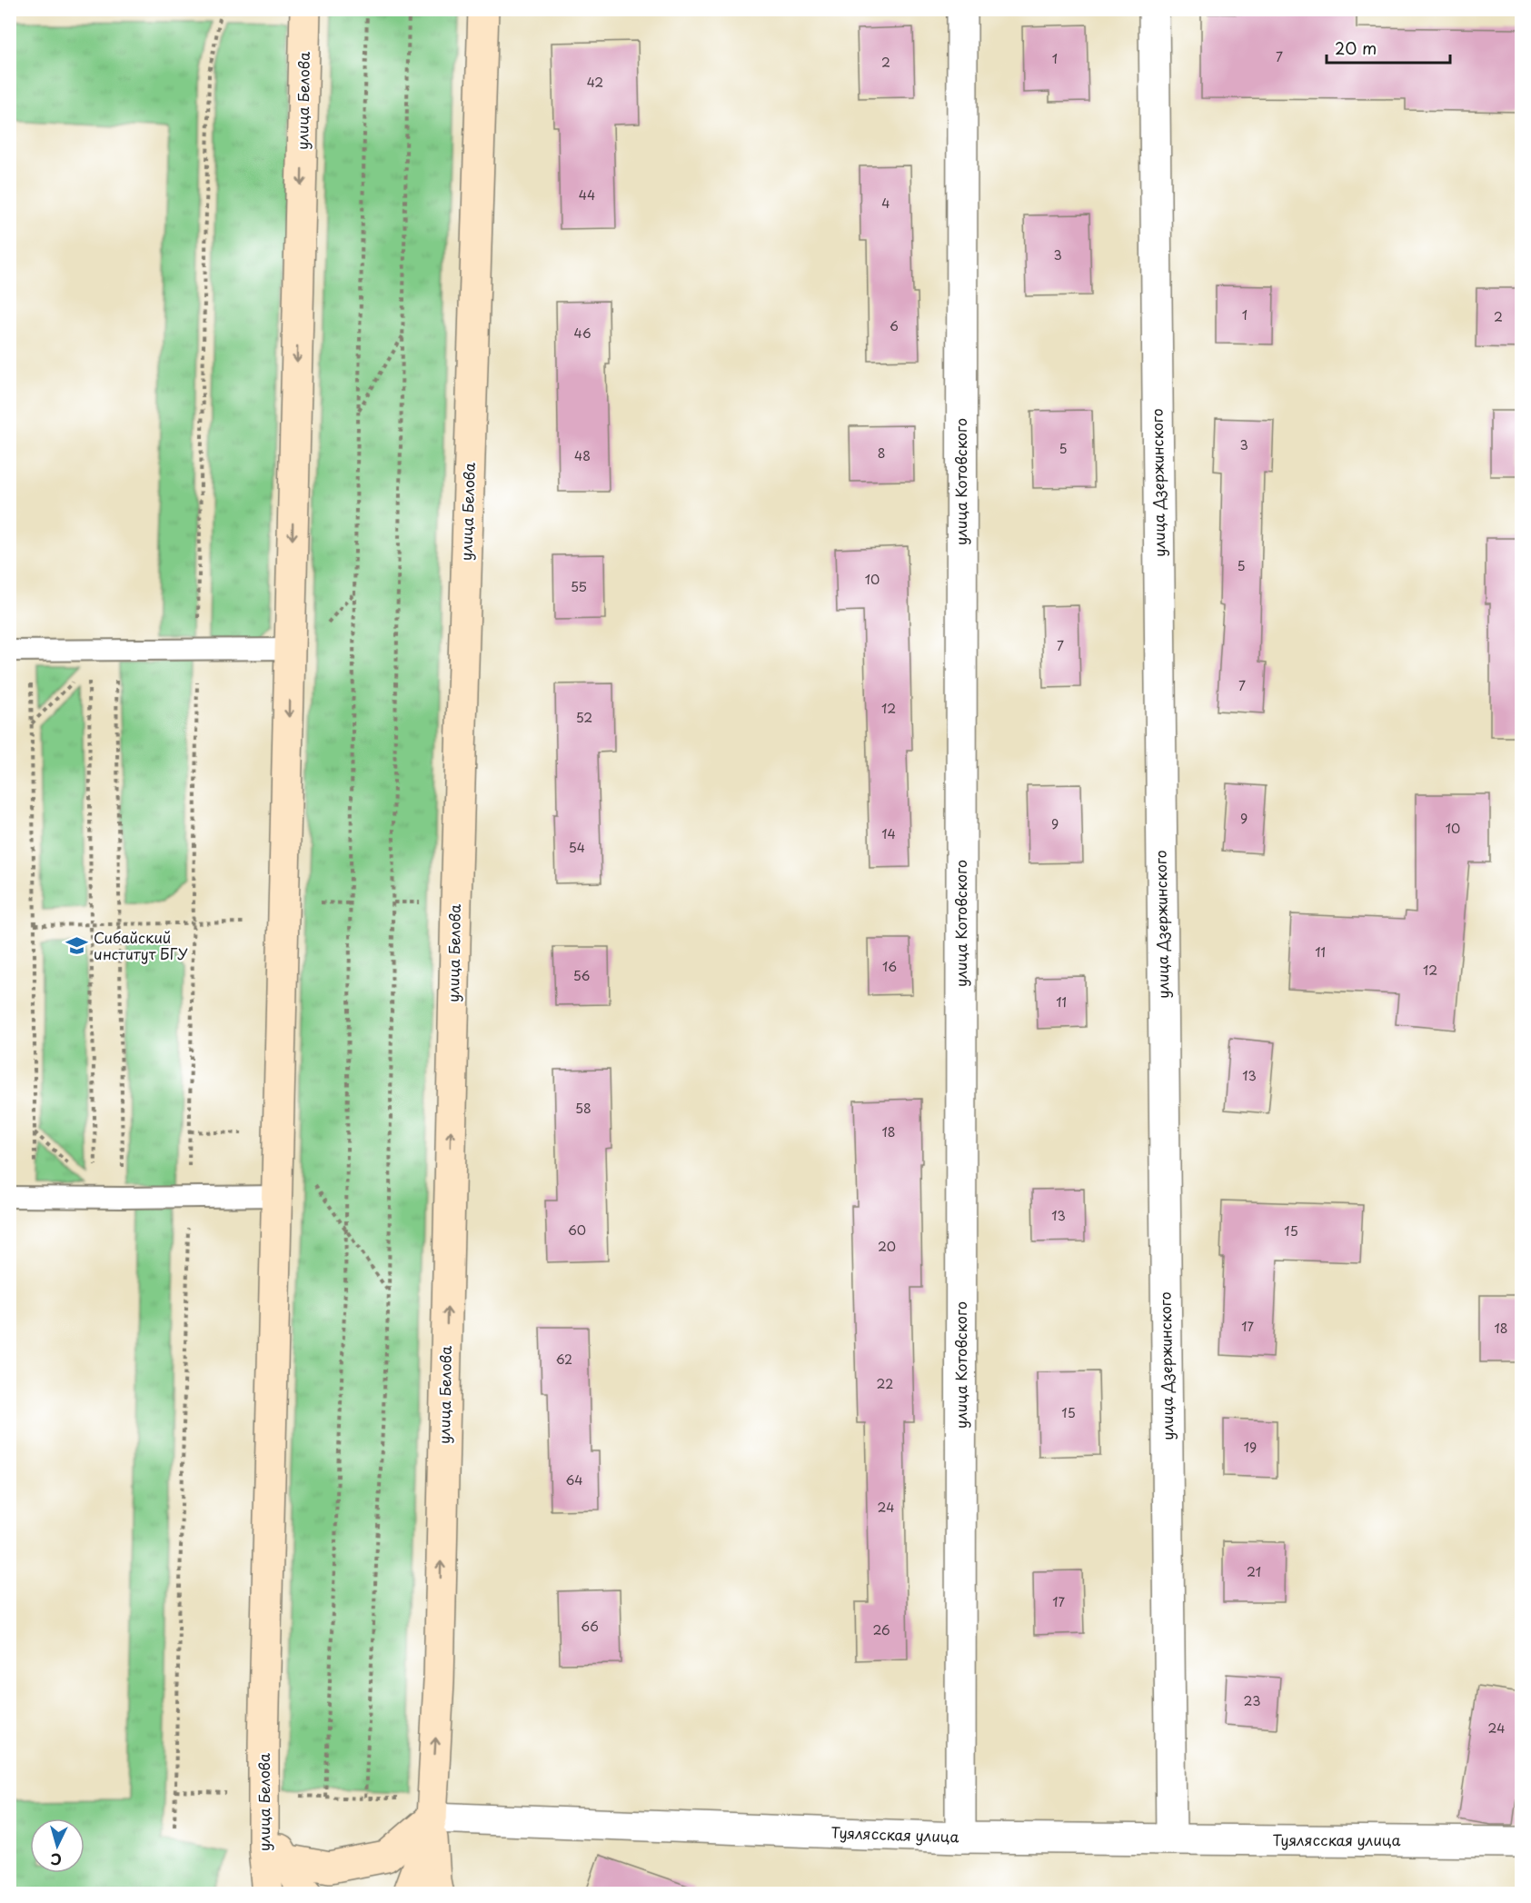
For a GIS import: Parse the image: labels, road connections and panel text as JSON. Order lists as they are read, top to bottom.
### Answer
{
  "streets": {
    "main road": ["улица Белова"],
    "street": ["улица Котовского", "улица Дзержинского", "Туялясская улица"]
  },
  "crossings": [
    ["улица Белова", "Туялясская улица"],
    ["улица Котовского", "Туялясская улица"],
    ["улица Дзержинского", "Туялясская улица"]
  ],
  "places": {
    "school or university": ["Сибайский институт БГУ"]
  },
  "house_numbers": [
    "7",
    "1",
    "2",
    "42",
    "44",
    "4",
    "3",
    "1",
    "2",
    "6",
    "46",
    "3",
    "5",
    "8",
    "48",
    "5",
    "10",
    "55",
    "7",
    "7",
    "12",
    "52",
    "9",
    "9",
    "10",
    "14",
    "54",
    "11",
    "16",
    "12",
    "56",
    "11",
    "13",
    "58",
    "18",
    "13",
    "60",
    "15",
    "20",
    "17",
    "18",
    "62",
    "22",
    "15",
    "19",
    "64",
    "24",
    "21",
    "17",
    "66",
    "26",
    "23",
    "24"
  ],
  "scale_bar": "20 m",
  "north": "bottom"
}
